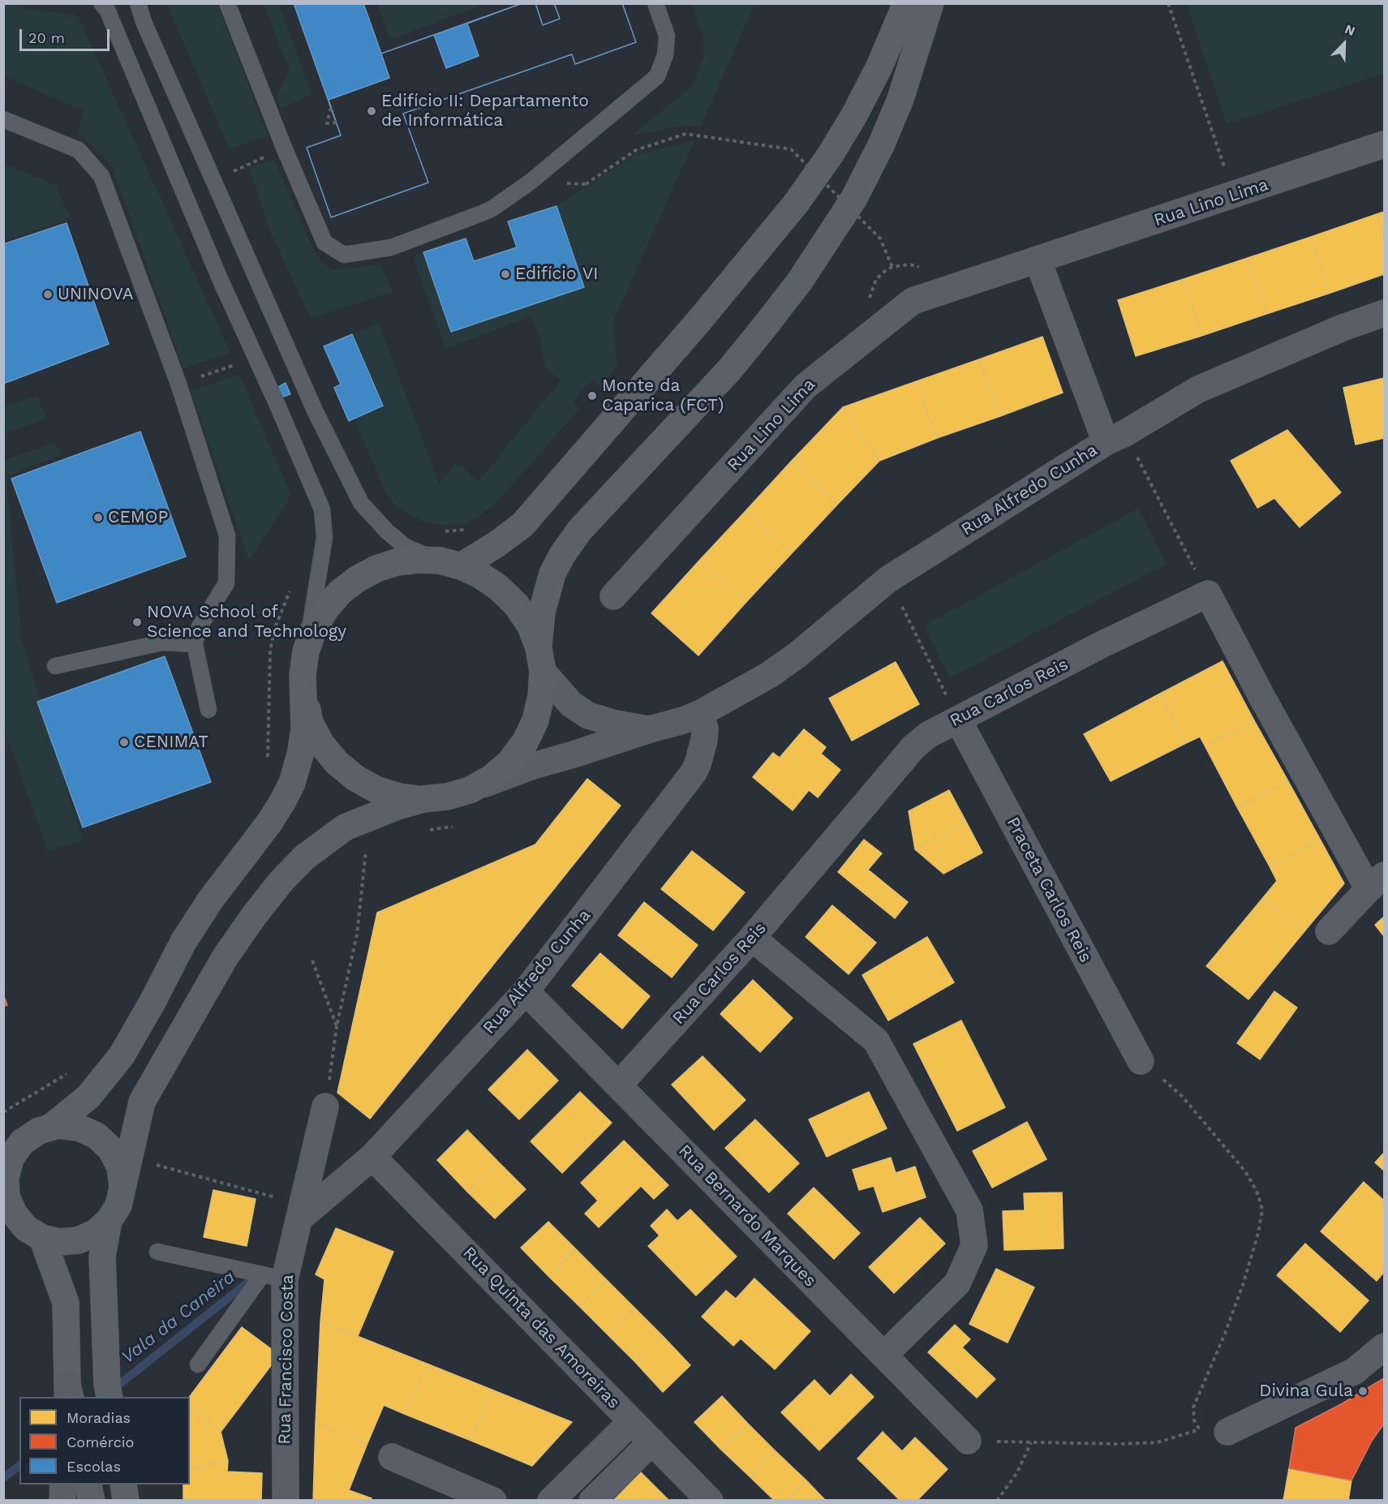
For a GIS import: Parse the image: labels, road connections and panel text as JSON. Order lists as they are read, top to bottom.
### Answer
{
  "streets": {
    "street": [
      "Rua Lino Lima",
      "Rua Alfredo Cunha",
      "Rua Carlos Reis",
      "Praceta Carlos Reis",
      "Rua Bernardo Marques",
      "Rua Quinta das Amoreiras",
      "Rua Francisco Costa"
    ]
  },
  "crossings": [
    ["Rua Alfredo Cunha", "Rua Bernardo Marques"],
    ["Rua Alfredo Cunha", "Rua Quinta das Amoreiras"],
    ["Rua Alfredo Cunha", "Rua Francisco Costa"],
    ["Rua Carlos Reis", "Praceta Carlos Reis"],
    ["Rua Carlos Reis", "Rua Bernardo Marques"]
  ],
  "water": ["Vala da Caneira"],
  "places": [
    "Edifício II: Departamento de Informática",
    "Edifício VI",
    "UNINOVA",
    "Monte da Caparica (FCT)",
    "CEMOP",
    "NOVA School of Science and Technology",
    "CENIMAT",
    "Divina Gula"
  ],
  "legend": ["Moradias", "Comércio", "Escolas"],
  "scale_bar": "20 m",
  "north": "top right"
}
